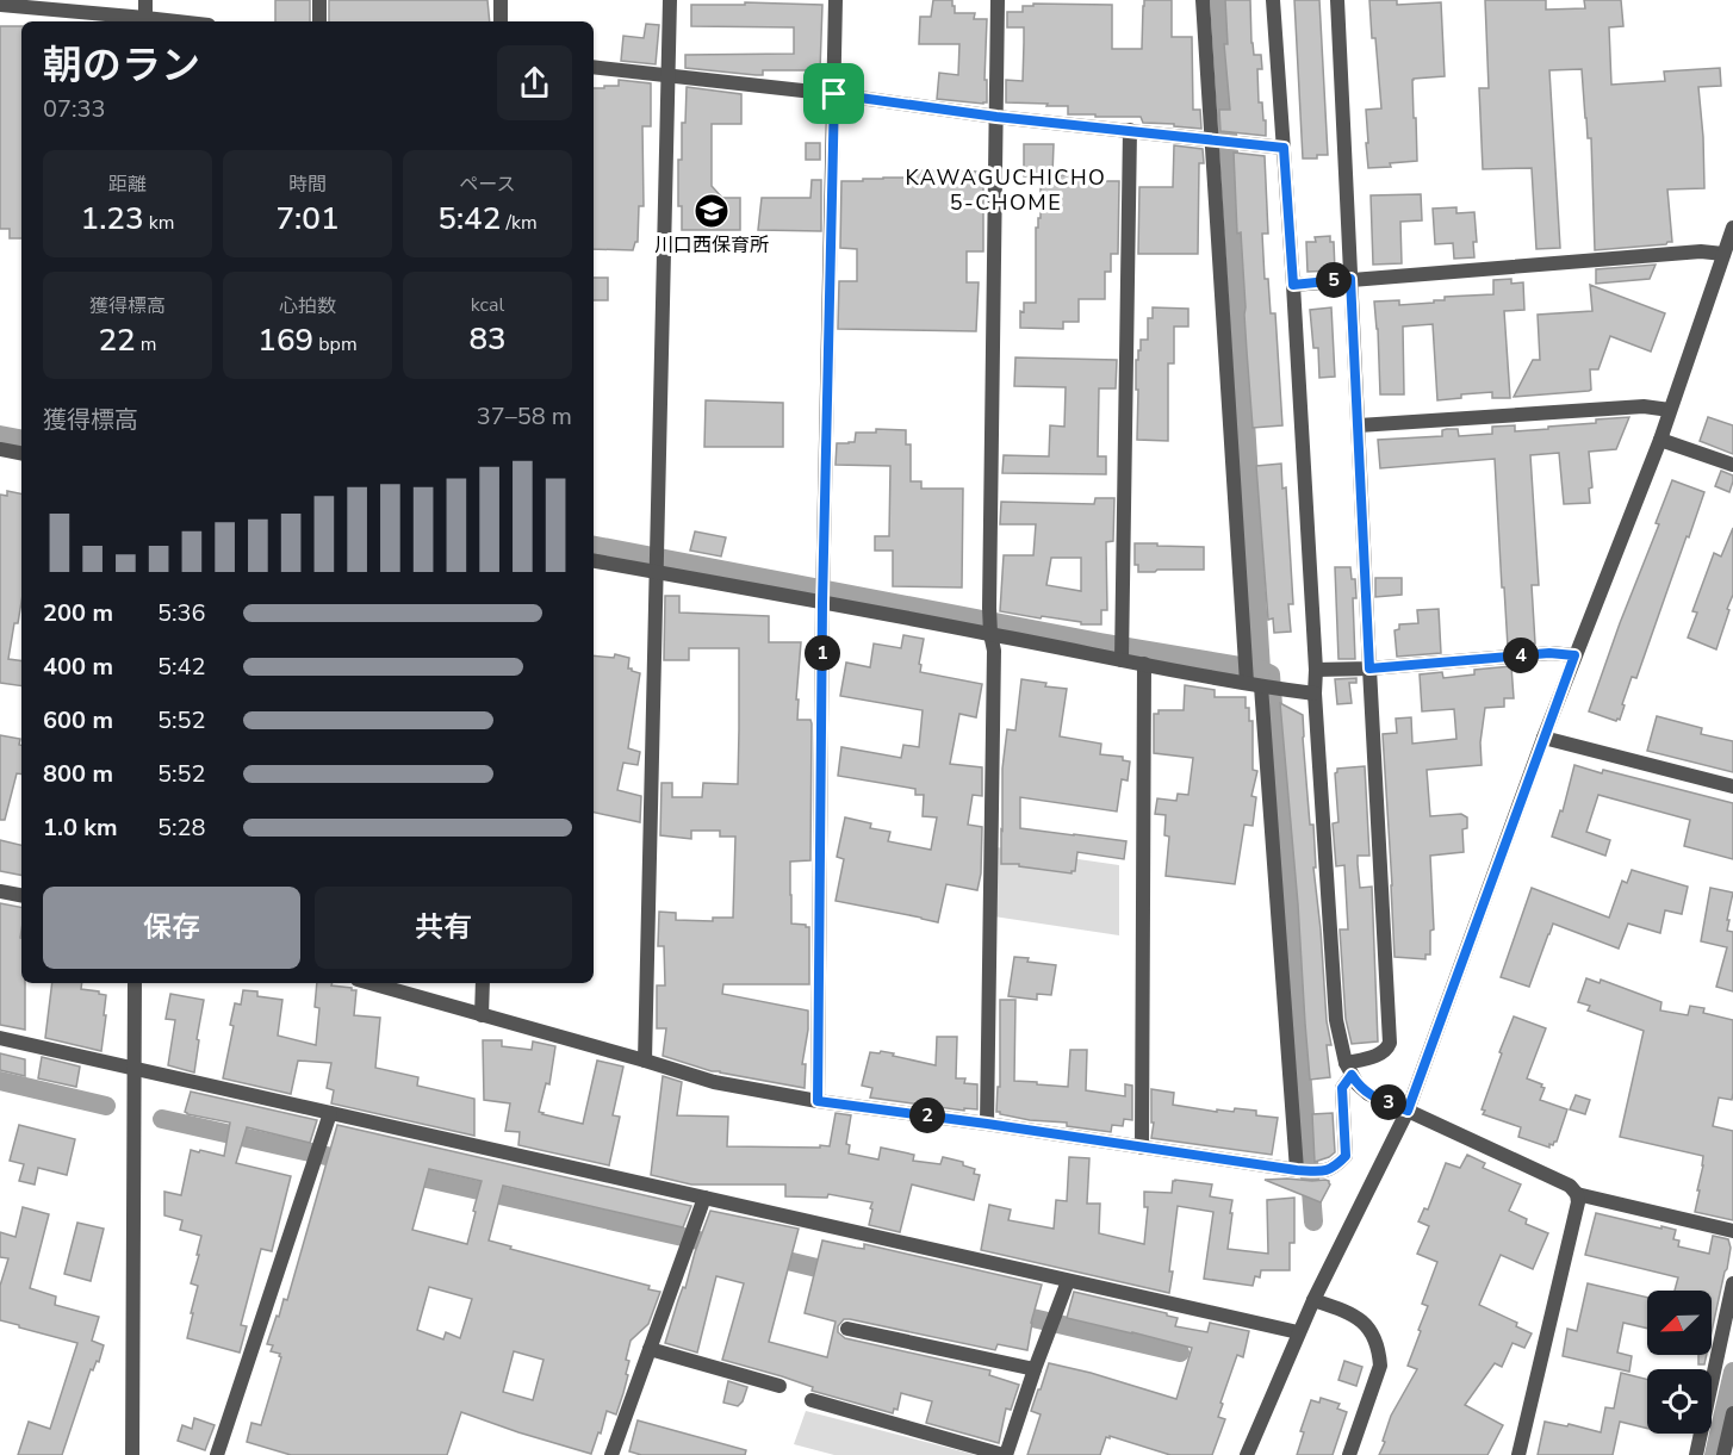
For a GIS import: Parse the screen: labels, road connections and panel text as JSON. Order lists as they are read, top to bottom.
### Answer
{
  "districts": ["KAWAGUCHICHO 5-CHOME"],
  "places": {
    "school or university": ["川口西保育所"]
  },
  "north": "bottom left",
  "page": {
    "heading": ["朝のラン", "07:33"],
    "stats": [
      ["距離", "1.23 km"],
      ["時間", "7:01"],
      ["ペース", "5:42 /km"],
      ["獲得標高", "22 m"],
      ["心拍数", "169 bpm"],
      ["kcal", "83"]
    ],
    "pins": [
      "5",
      "1",
      "4",
      "3",
      "2"
    ],
    "chart": ["獲得標高", "37–58 m"],
    "list": [
      {
        "name": "200 m",
        "note": "5:36"
      },
      {
        "name": "400 m",
        "note": "5:42"
      },
      {
        "name": "600 m",
        "note": "5:52"
      },
      {
        "name": "800 m",
        "note": "5:52"
      },
      {
        "name": "1.0 km",
        "note": "5:28"
      }
    ],
    "buttons": ["保存", "共有"]
  }
}
